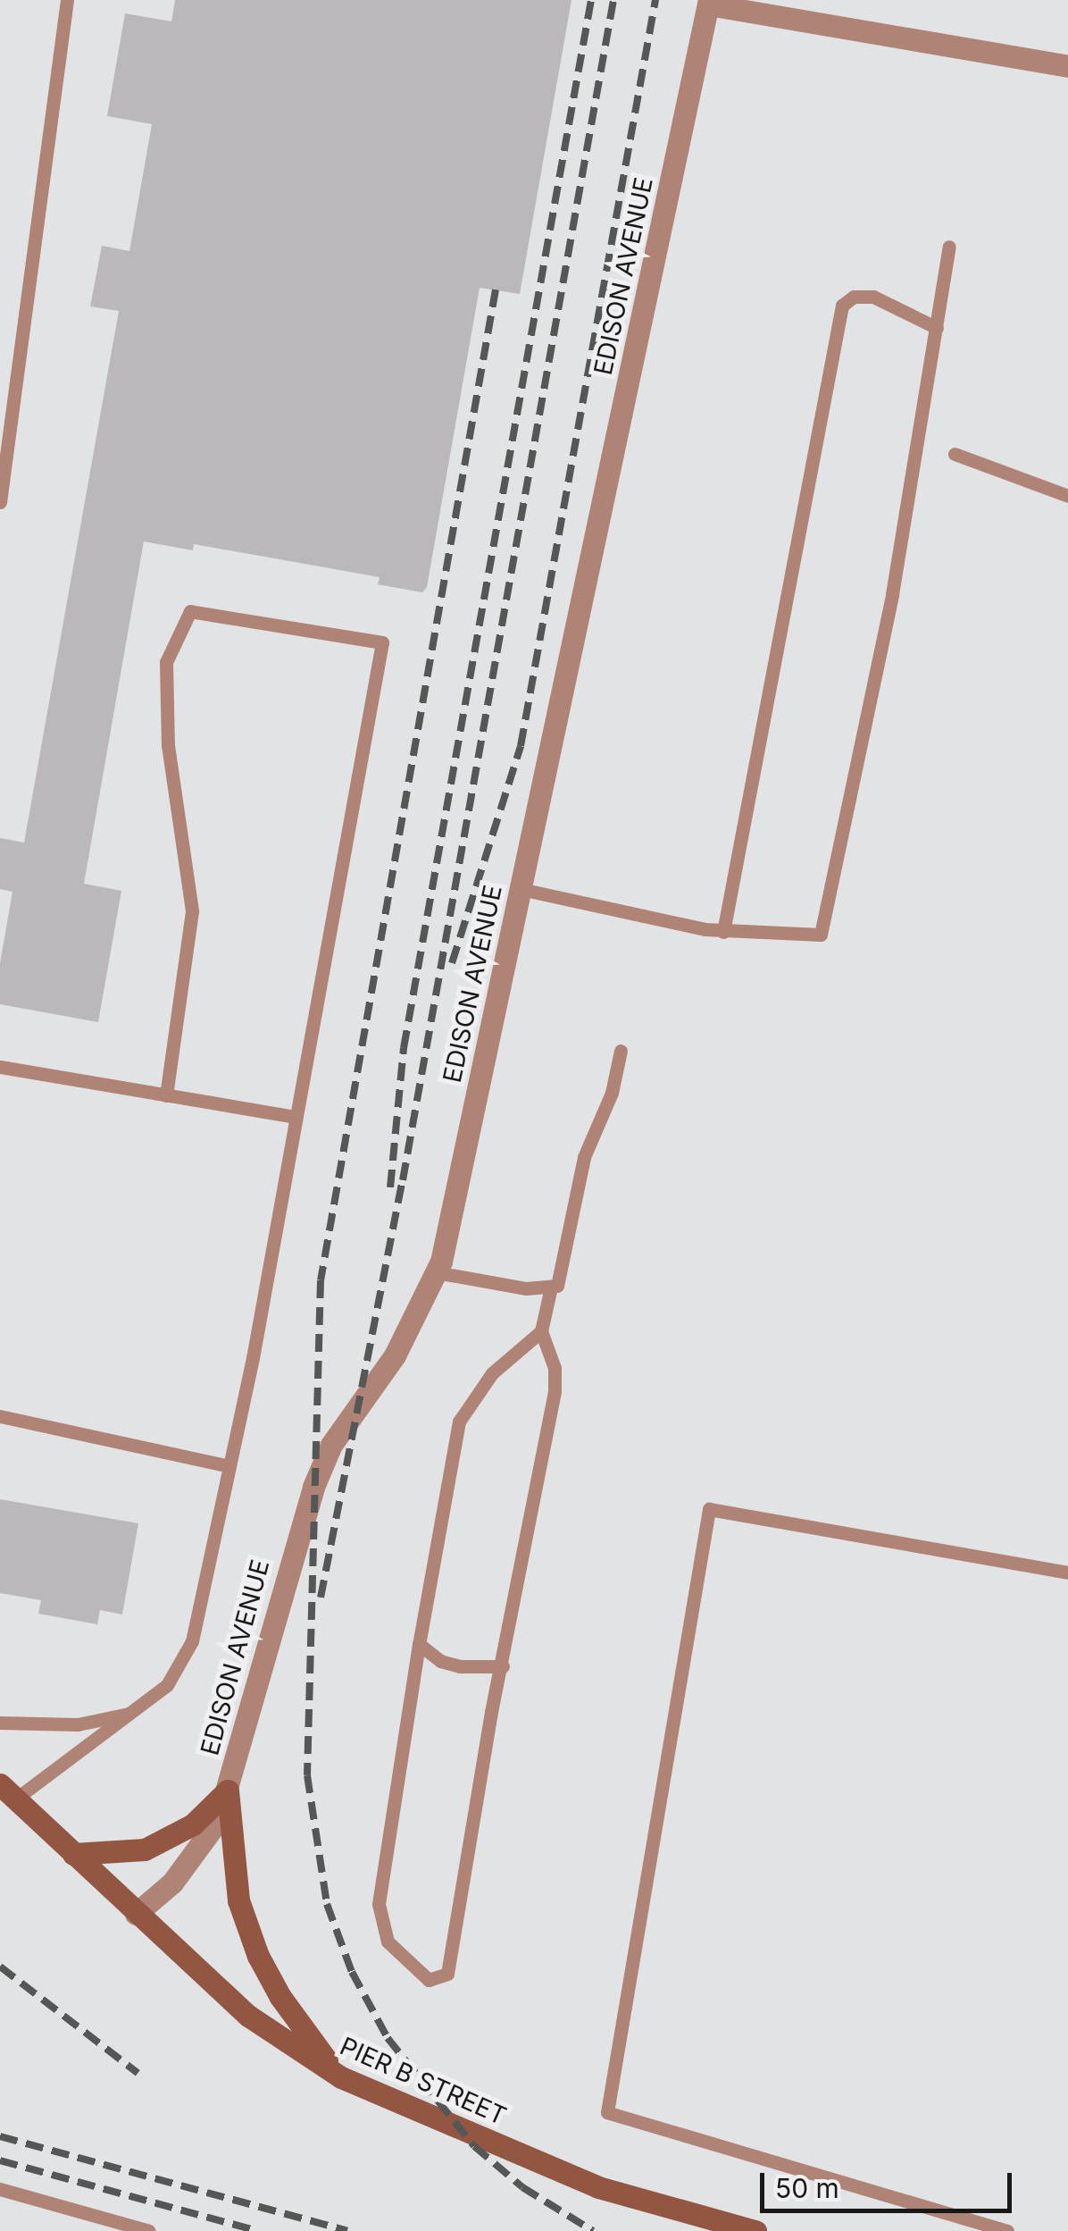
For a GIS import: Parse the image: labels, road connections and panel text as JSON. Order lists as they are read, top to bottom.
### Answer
{
  "streets": {
    "street": ["EDISON AVENUE", "PIER B STREET"]
  },
  "crossings": [
    ["EDISON AVENUE", "PIER B STREET"]
  ],
  "scale_bar": "50 m"
}
